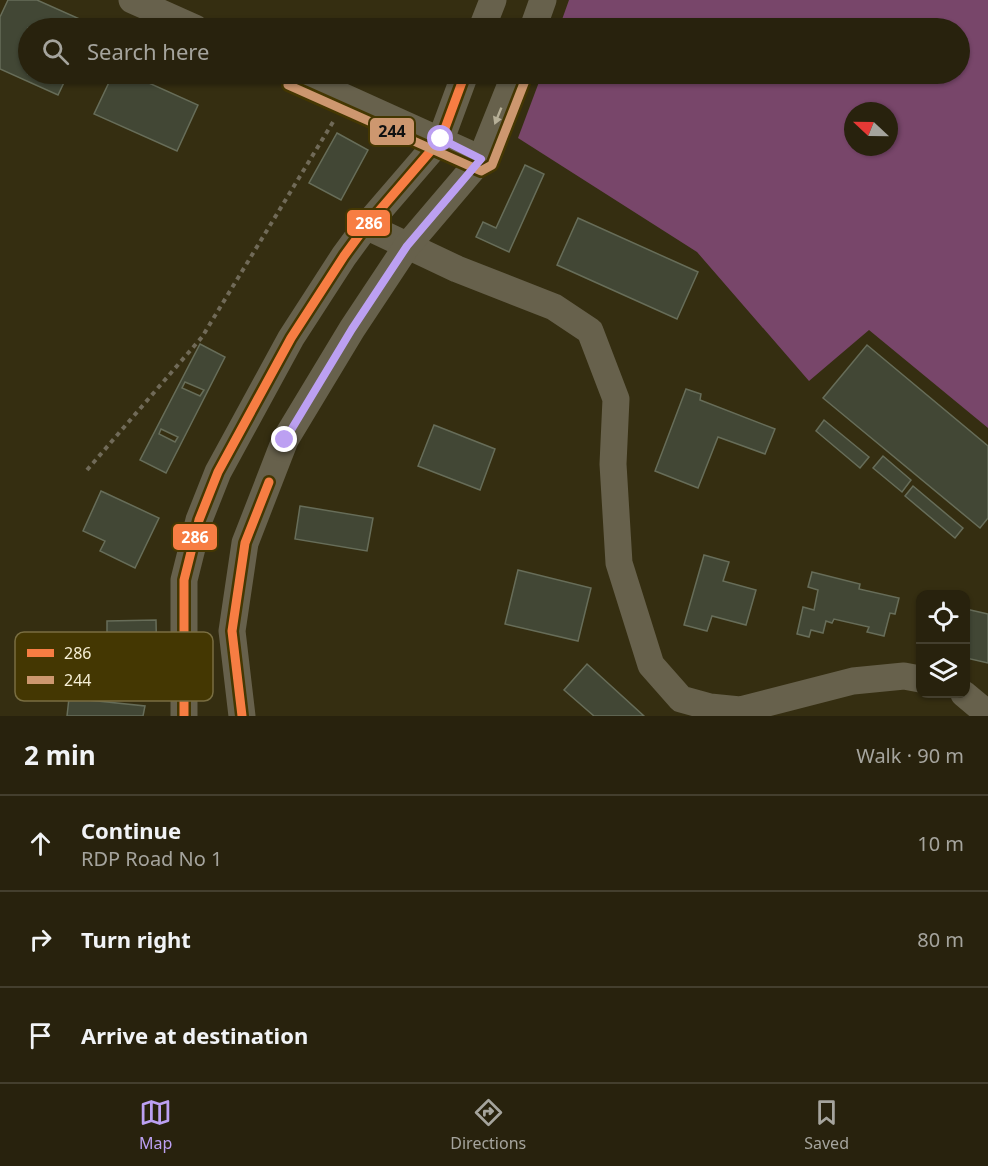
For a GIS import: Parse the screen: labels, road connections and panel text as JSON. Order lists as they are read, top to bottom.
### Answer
{
  "lines": ["transit line 286", "transit line 244"],
  "legend": ["286", "244"],
  "north": "left",
  "page": {
    "search": "Search here",
    "heading": ["2 min", "Walk · 90 m"],
    "list": [
      ["Continue", "RDP Road No 1", "10 m"],
      ["Turn right", "80 m"],
      "Arrive at destination"
    ],
    "nav": ["Map", "Directions", "Saved"]
  }
}
